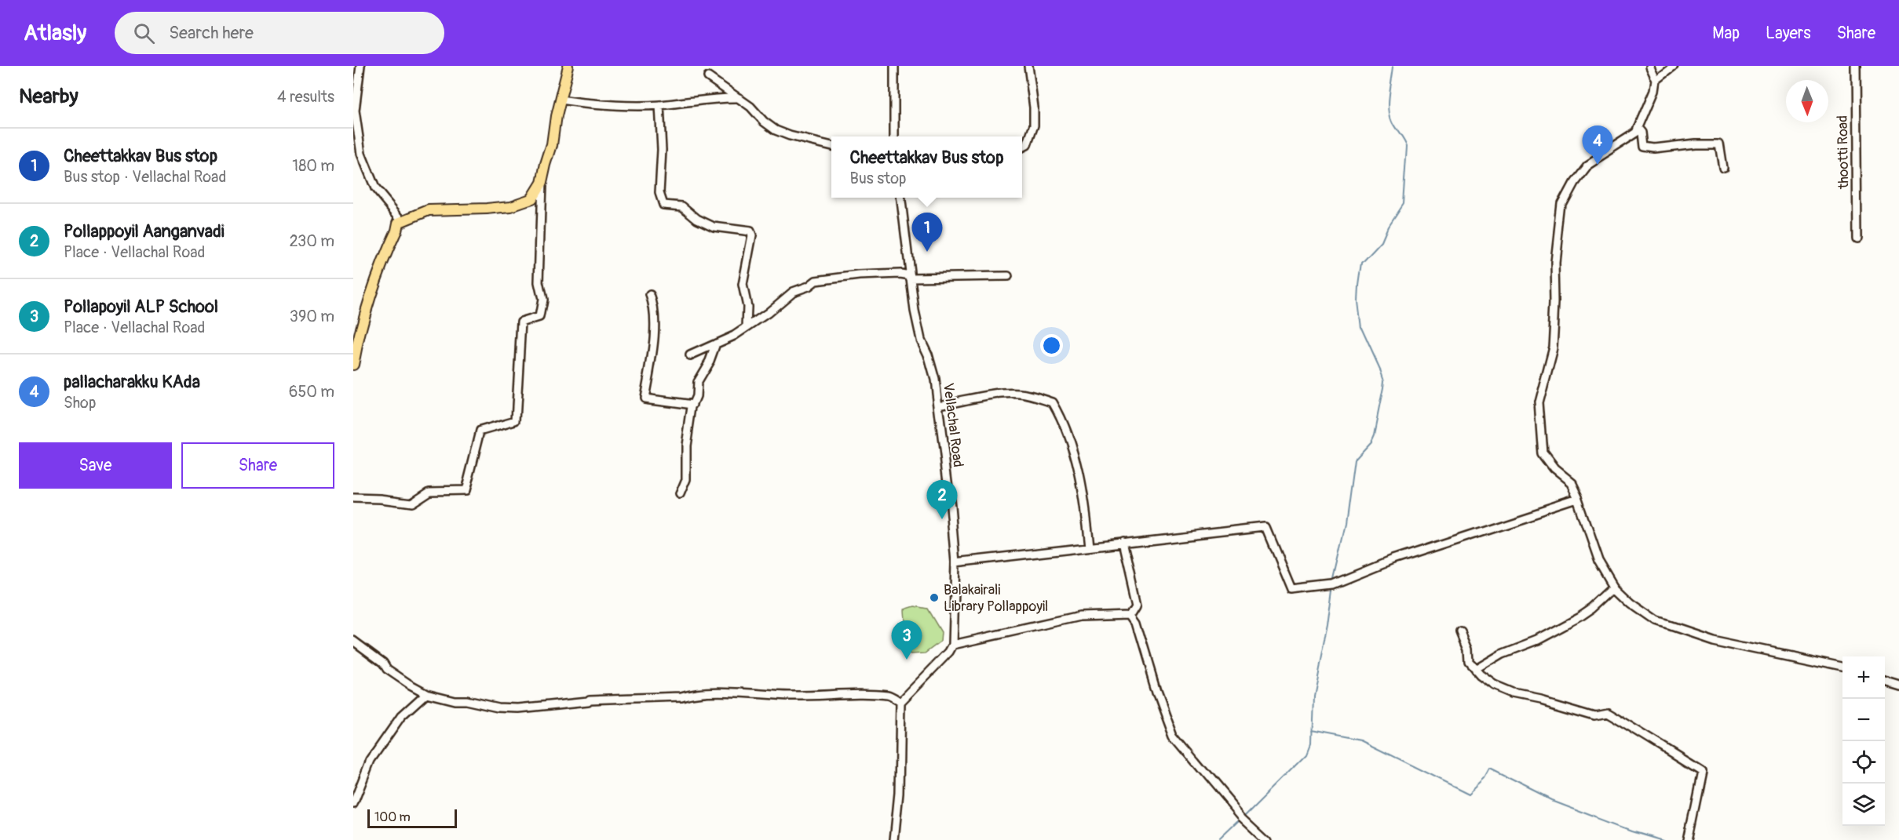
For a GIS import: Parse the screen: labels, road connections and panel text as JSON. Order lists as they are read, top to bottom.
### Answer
{
  "streets": {
    "street": ["thootti Road", "Vellachal Road"]
  },
  "places": ["Balakairali Library Pollappoyil"],
  "scale_bar": "100 m",
  "north": "bottom",
  "page": {
    "header": "Atlasly",
    "search": "Search here",
    "nav": ["Map", "Layers", "Share"],
    "heading": ["Nearby", "4 results"],
    "pins": [
      "4",
      "1",
      "2",
      "3"
    ],
    "list": [
      {
        "mark": "1",
        "name": "Cheettakkav Bus stop",
        "note": "Bus stop · Vellachal Road",
        "value": "180 m"
      },
      {
        "mark": "2",
        "name": "Pollappoyil Aanganvadi",
        "note": "Place · Vellachal Road",
        "value": "230 m"
      },
      {
        "mark": "3",
        "name": "Pollapoyil ALP School",
        "note": "Place · Vellachal Road",
        "value": "390 m"
      },
      {
        "mark": "4",
        "name": "pallacharakku KAda",
        "note": "Shop",
        "value": "650 m"
      }
    ],
    "popup": ["Cheettakkav Bus stop", "Bus stop"],
    "buttons": ["Save", "Share"],
    "map_buttons": ["+", "−"],
    "scale": "100 m"
  }
}
